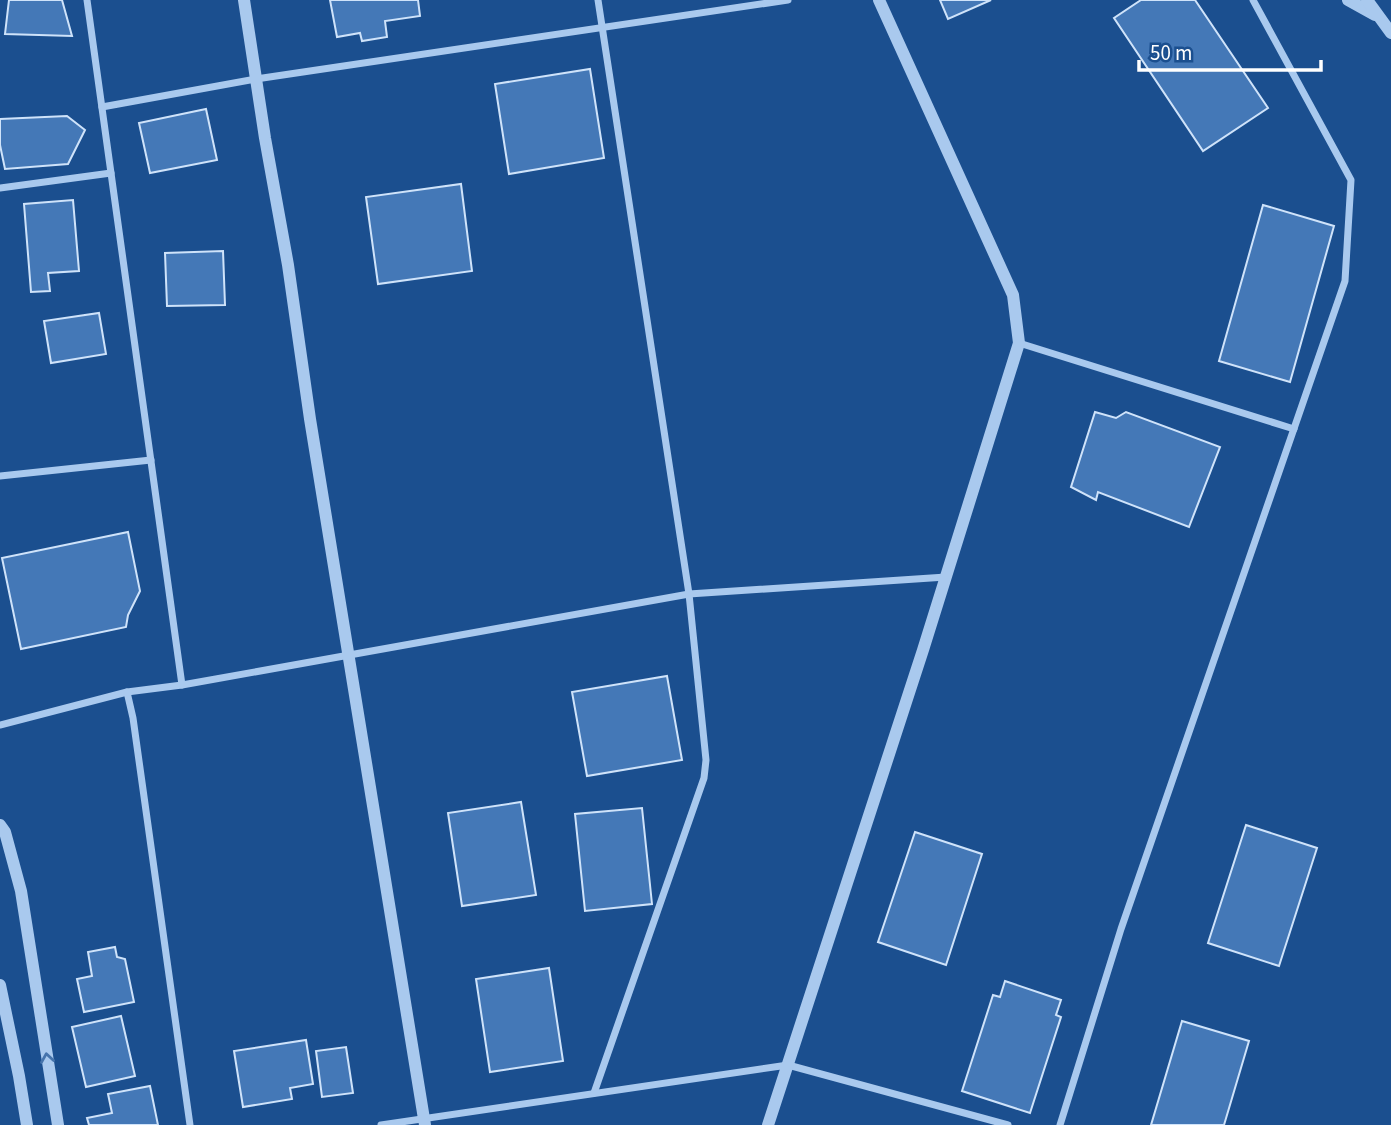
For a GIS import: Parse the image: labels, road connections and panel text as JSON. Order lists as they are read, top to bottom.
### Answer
{
  "scale_bar": "50 m"
}
